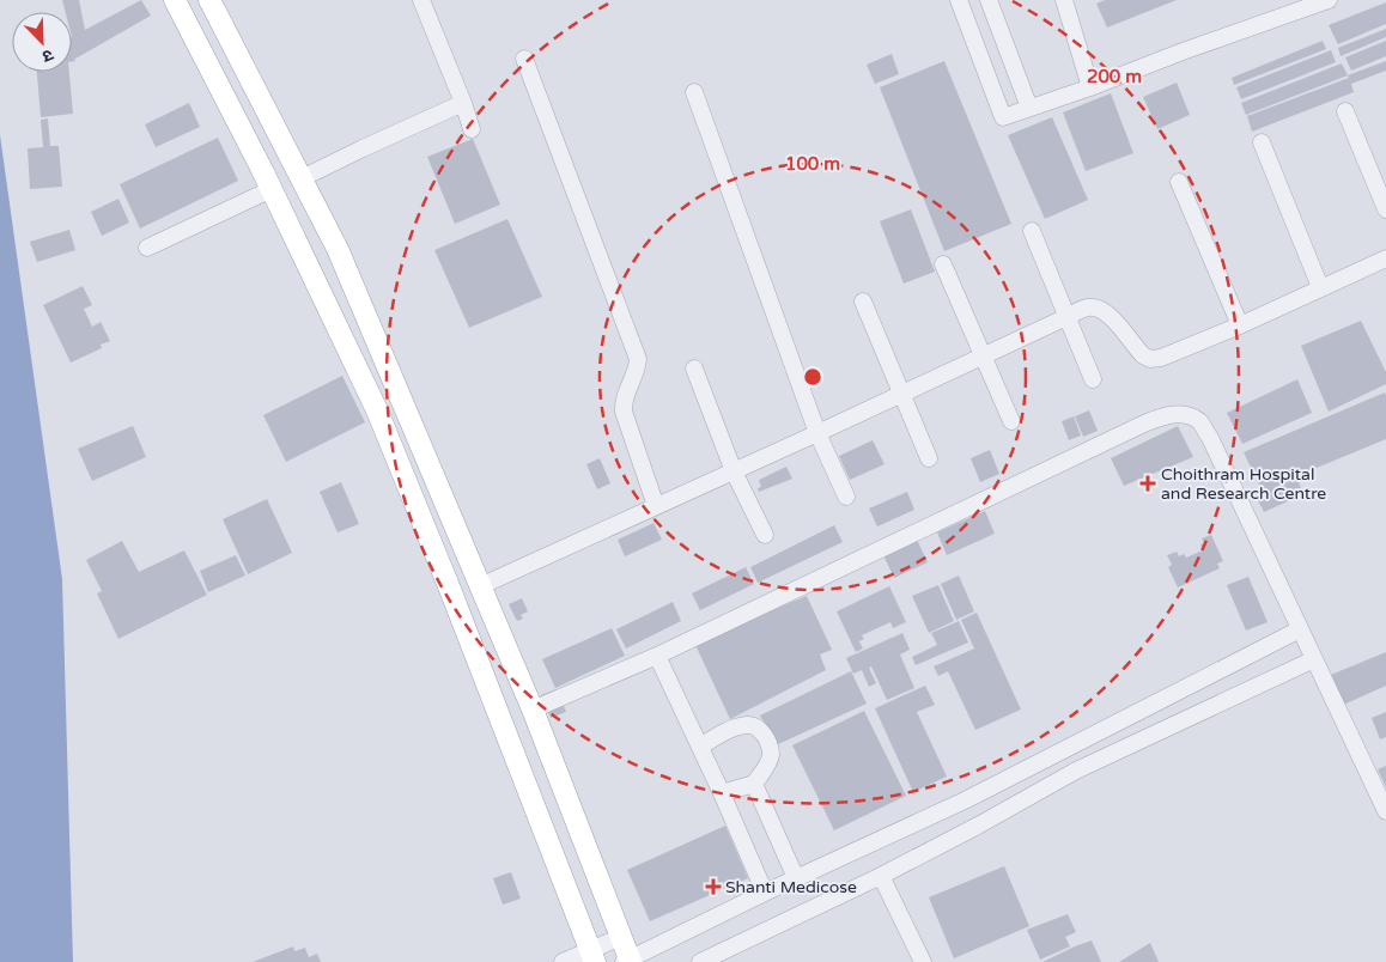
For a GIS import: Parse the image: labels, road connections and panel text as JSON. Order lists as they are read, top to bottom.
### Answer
{
  "places": {
    "health": ["Choithram Hospital and Research Centre", "Shanti Medicose"]
  },
  "north": "bottom right",
  "rings": ["200 m", "100 m"]
}
